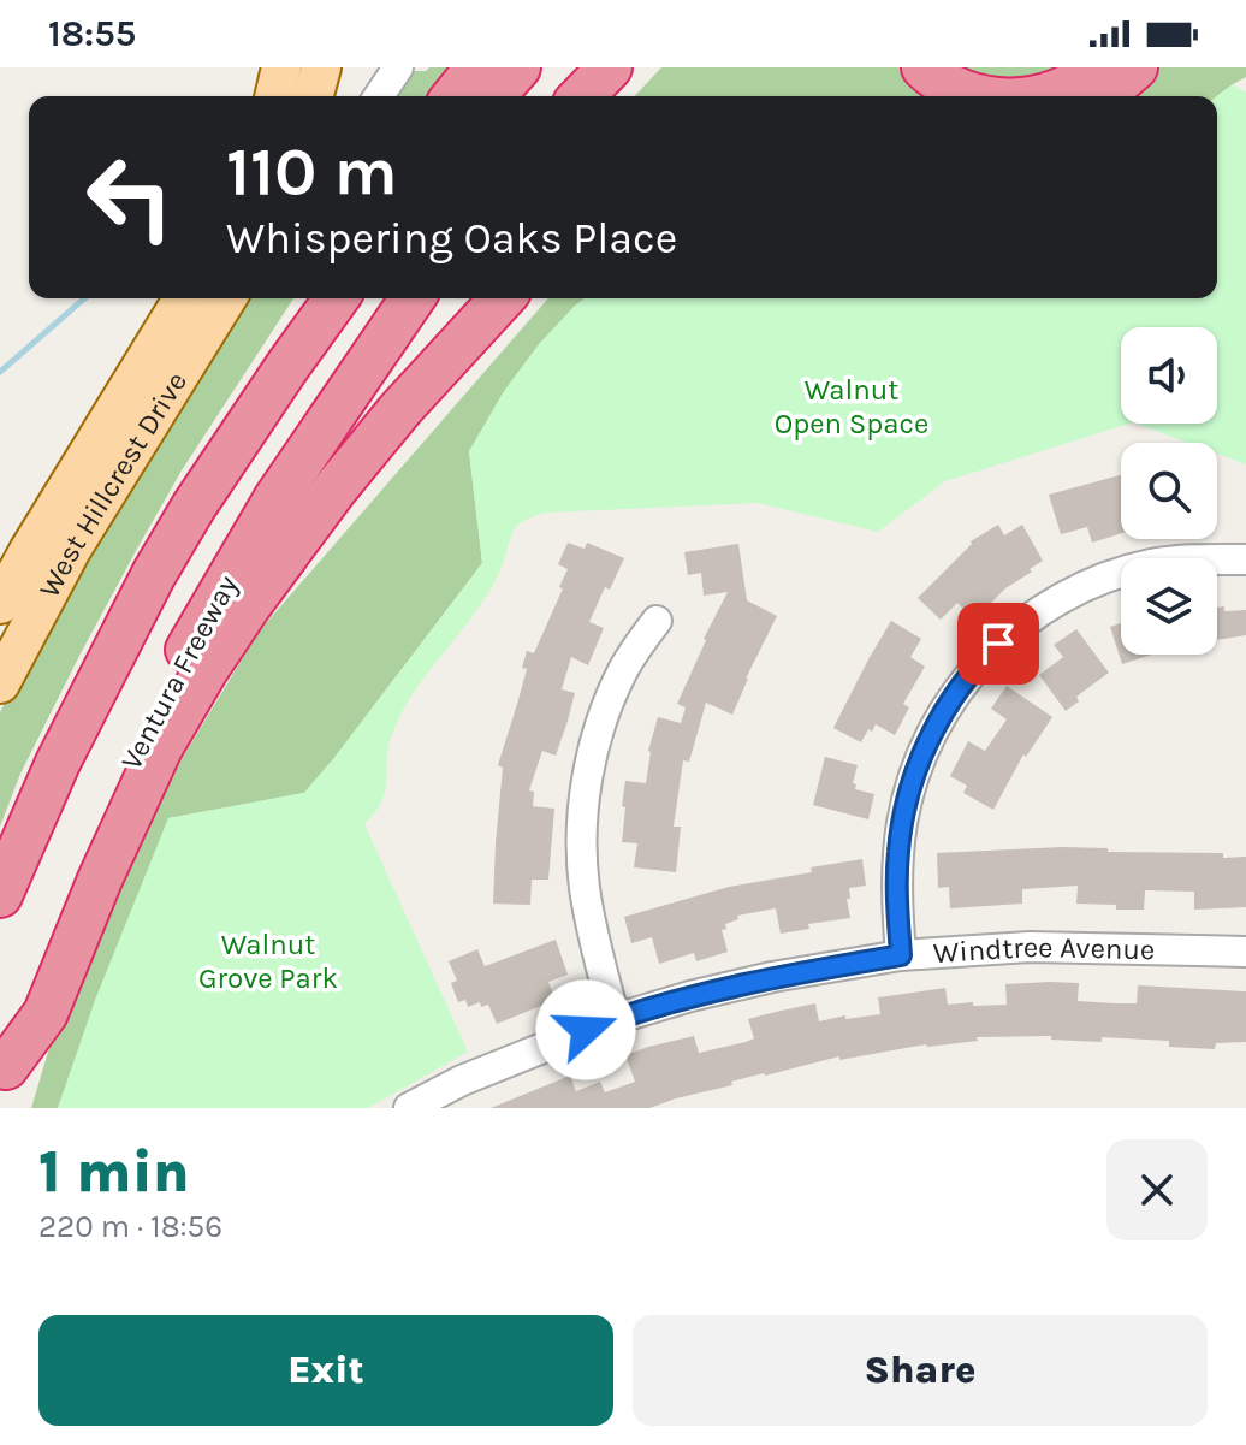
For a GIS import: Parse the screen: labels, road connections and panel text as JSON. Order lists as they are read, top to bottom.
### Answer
{
  "streets": {
    "highway": ["Ventura Freeway"],
    "main road": ["West Hillcrest Drive"],
    "street": ["Windtree Avenue"]
  },
  "parks": ["Walnut Open Space", "Walnut Grove Park"],
  "page": {
    "status": "18:55",
    "turn": ["110 m", "Whispering Oaks Place"],
    "heading": ["1 min", "220 m · 18:56"],
    "buttons": ["Exit", "Share"]
  }
}
